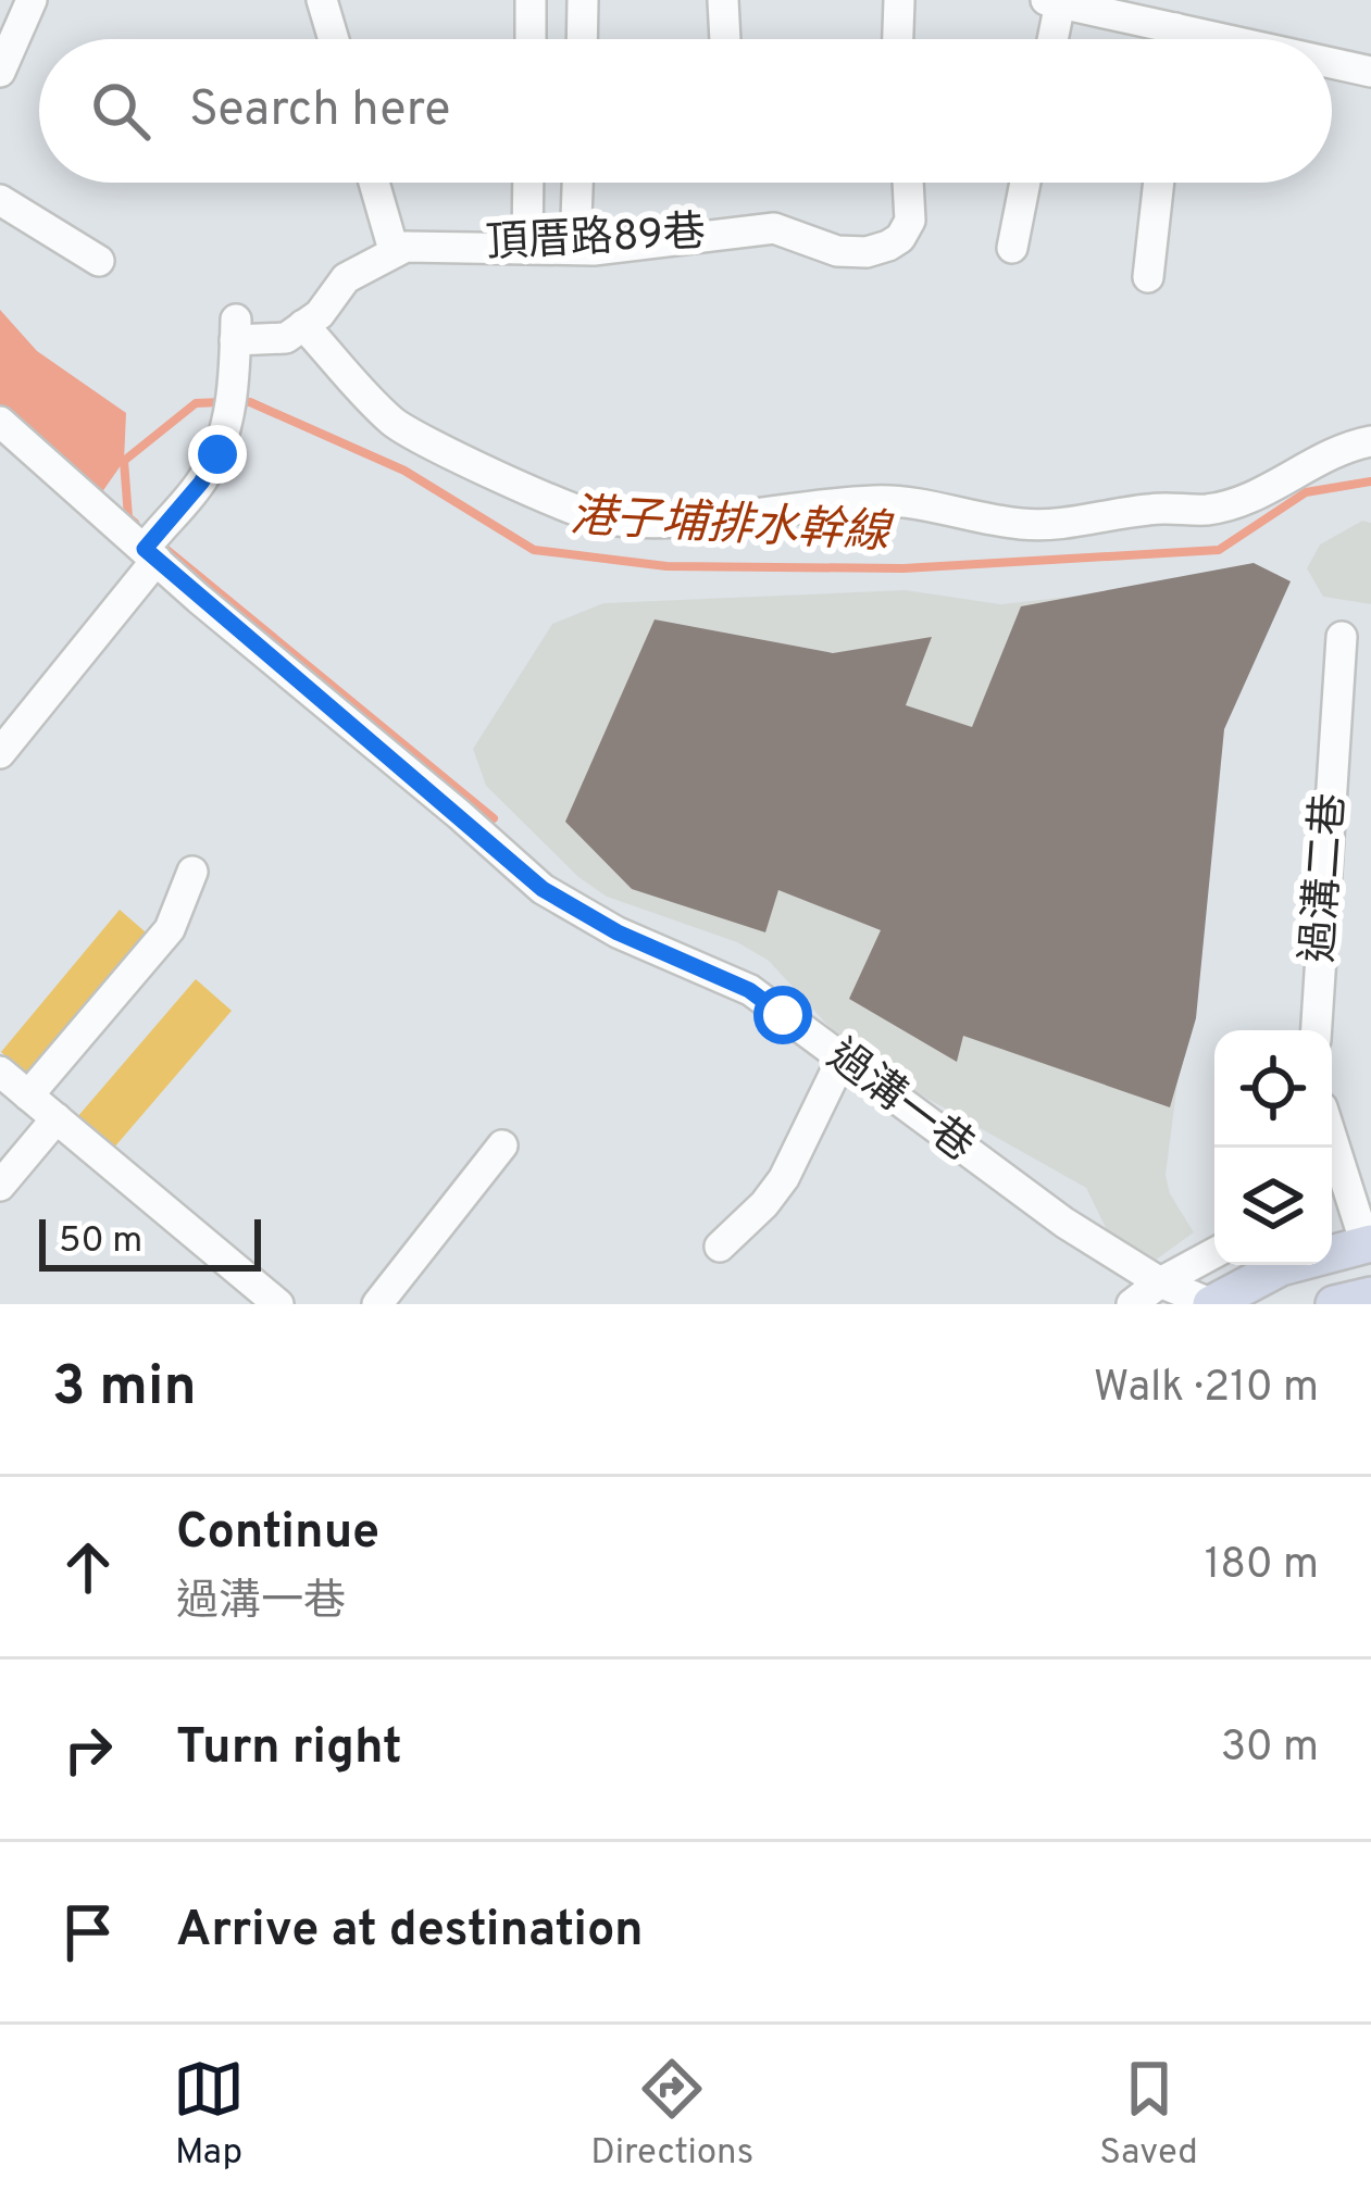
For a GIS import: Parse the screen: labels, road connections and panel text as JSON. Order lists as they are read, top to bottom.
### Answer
{
  "streets": {
    "street": ["頂厝路89巷", "過溝二巷", "過溝一巷"]
  },
  "water": ["港子埔排水幹線"],
  "scale_bar": "50 m",
  "page": {
    "search": "Search here",
    "scale": "50 m",
    "heading": ["3 min", "Walk · 210 m"],
    "list": [
      ["Continue", "過溝一巷", "180 m"],
      ["Turn right", "30 m"],
      "Arrive at destination"
    ],
    "nav": ["Map", "Directions", "Saved"]
  }
}
